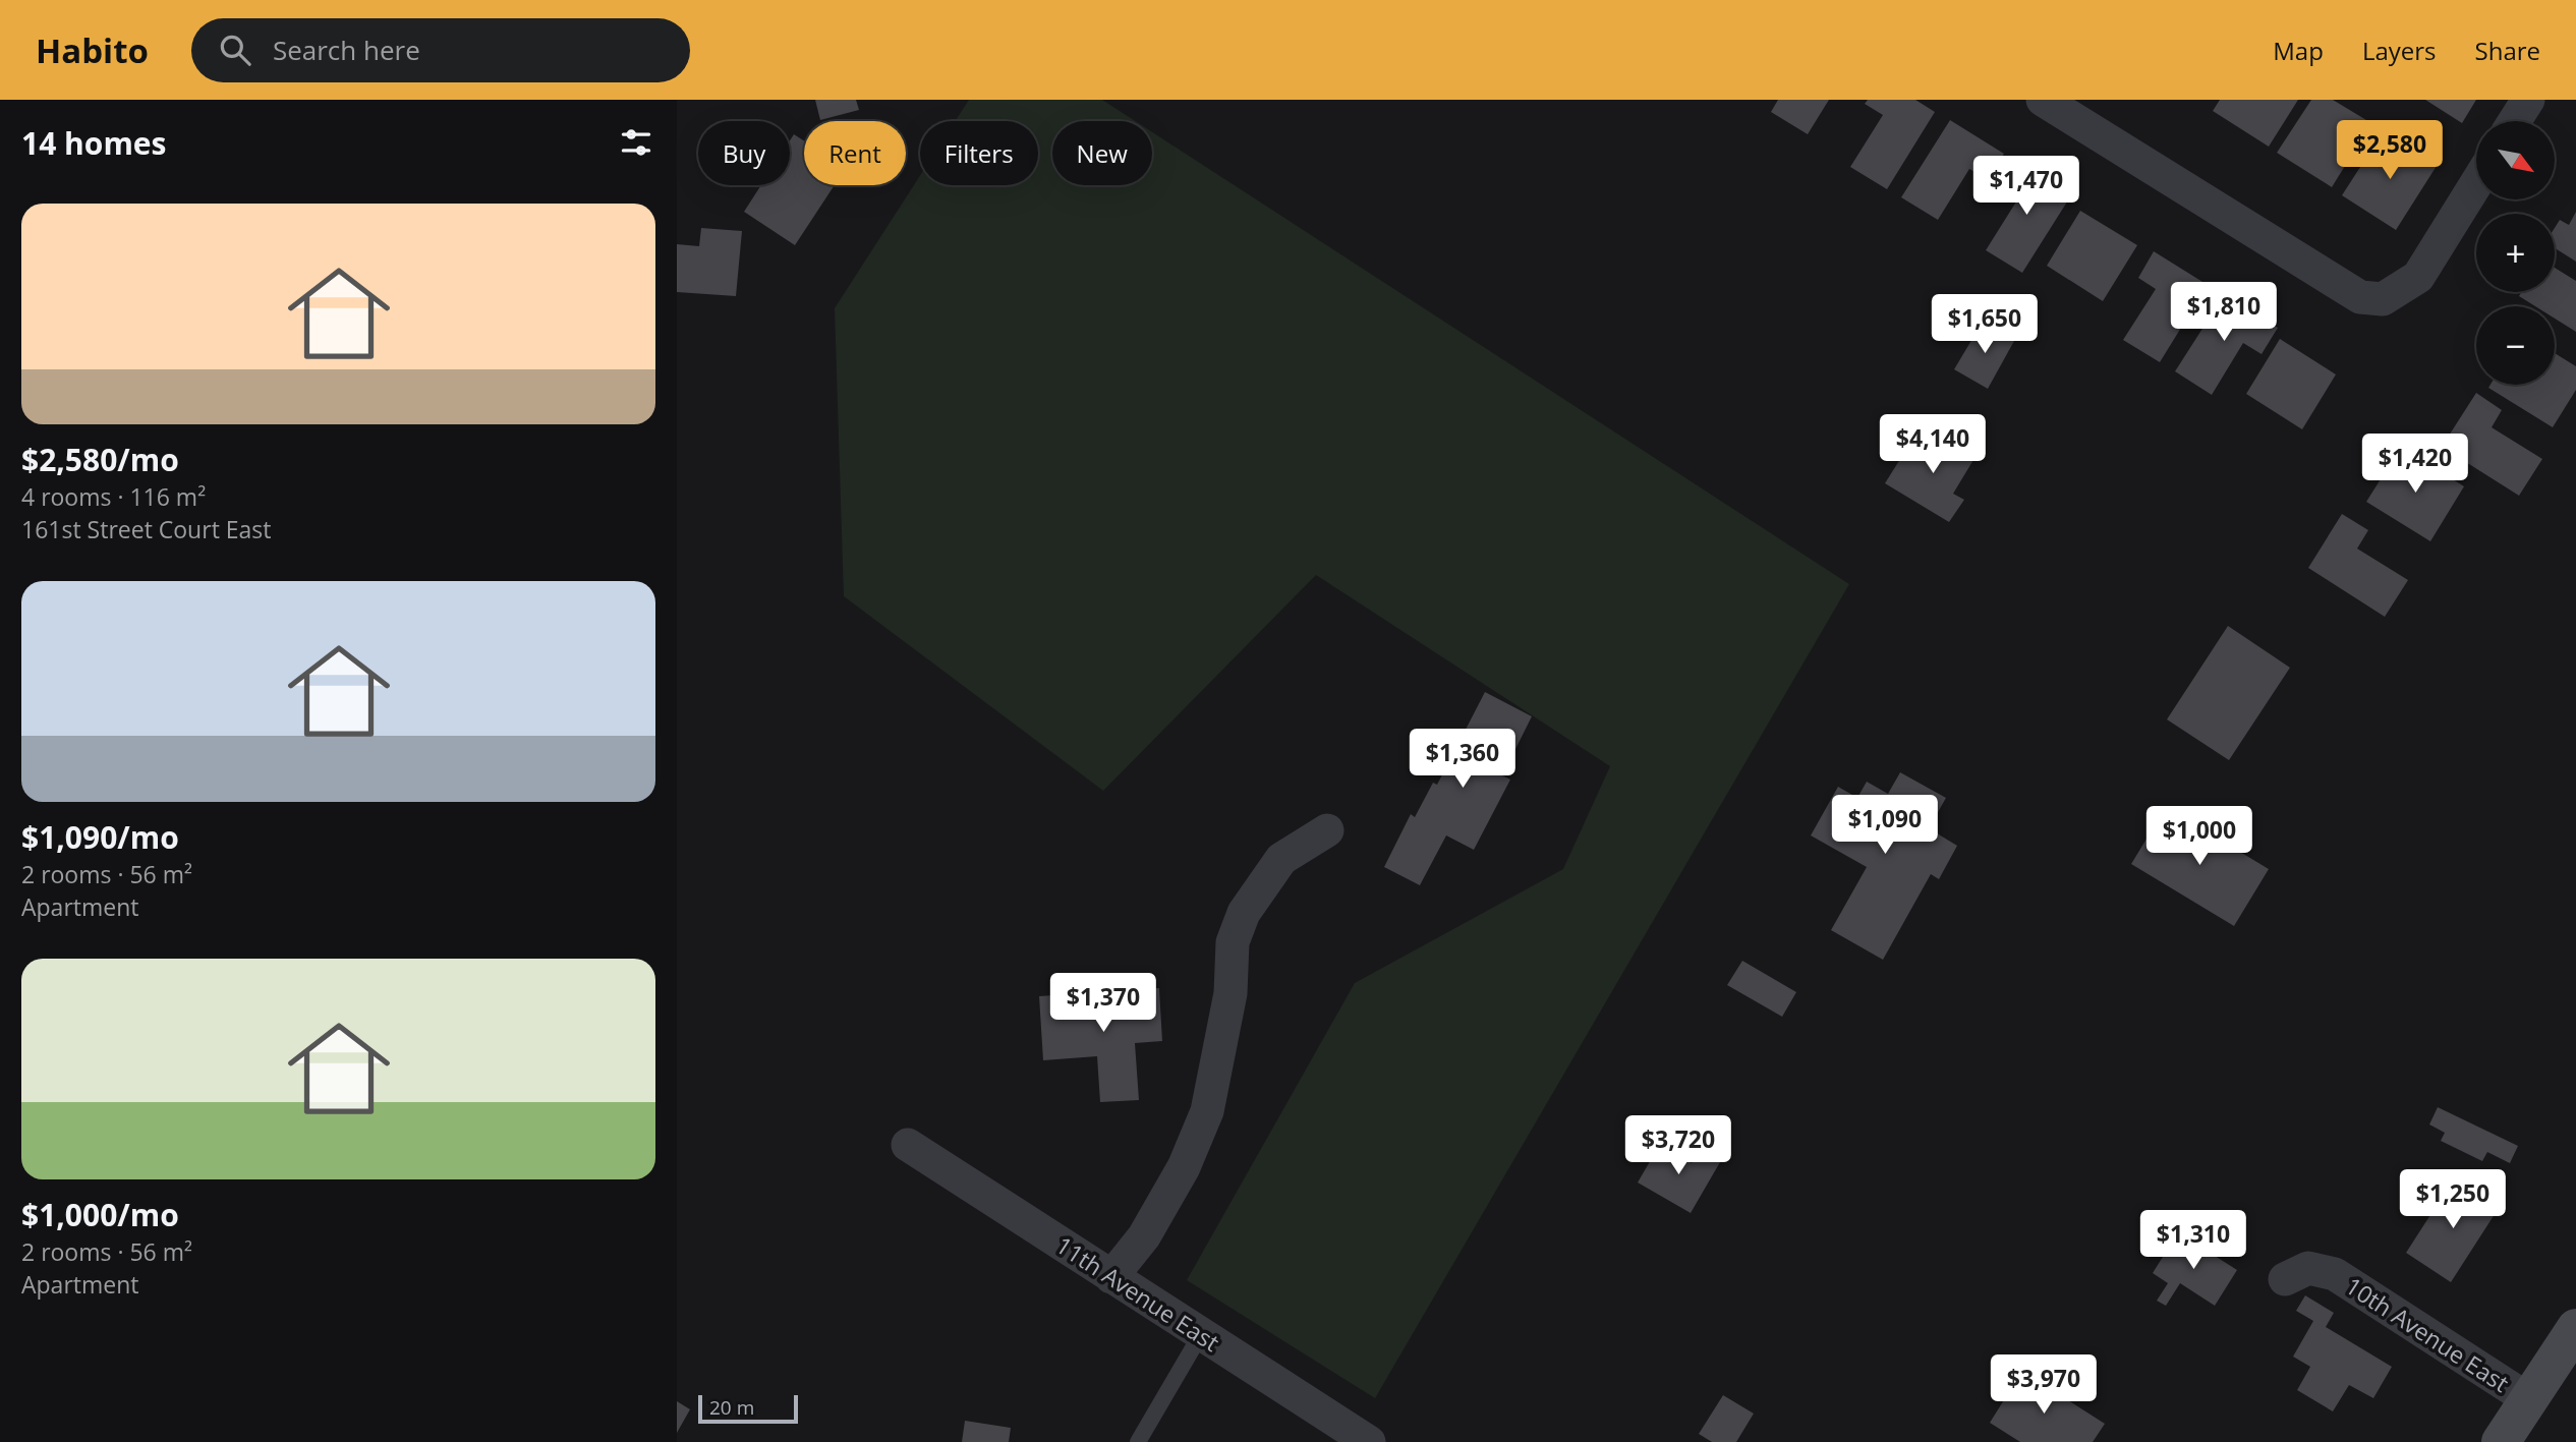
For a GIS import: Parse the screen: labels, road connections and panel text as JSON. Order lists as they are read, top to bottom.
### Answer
{
  "streets": {
    "street": ["11th Avenue East", "10th Avenue East"]
  },
  "scale_bar": "20 m",
  "north": "bottom right",
  "page": {
    "header": "Habito",
    "search": "Search here",
    "nav": ["Map", "Layers", "Share"],
    "heading": "14 homes",
    "price": [
      "$2,580",
      "$1,470",
      "$1,810",
      "$1,650",
      "$4,140",
      "$1,420",
      "$1,360",
      "$1,090",
      "$1,000",
      "$1,370",
      "$3,720",
      "$1,250",
      "$1,310",
      "$3,970"
    ],
    "map_buttons": ["+", "−"],
    "chip": [
      "Buy",
      "Rent",
      "Filters",
      "New"
    ],
    "list": [
      {
        "name": "$2,580/mo",
        "note": "4 rooms · 116 m² · 161st Street Court East"
      },
      {
        "name": "$1,090/mo",
        "note": "2 rooms · 56 m² · Apartment"
      },
      {
        "name": "$1,000/mo",
        "note": "2 rooms · 56 m² · Apartment"
      }
    ],
    "scale": "20 m"
  }
}
